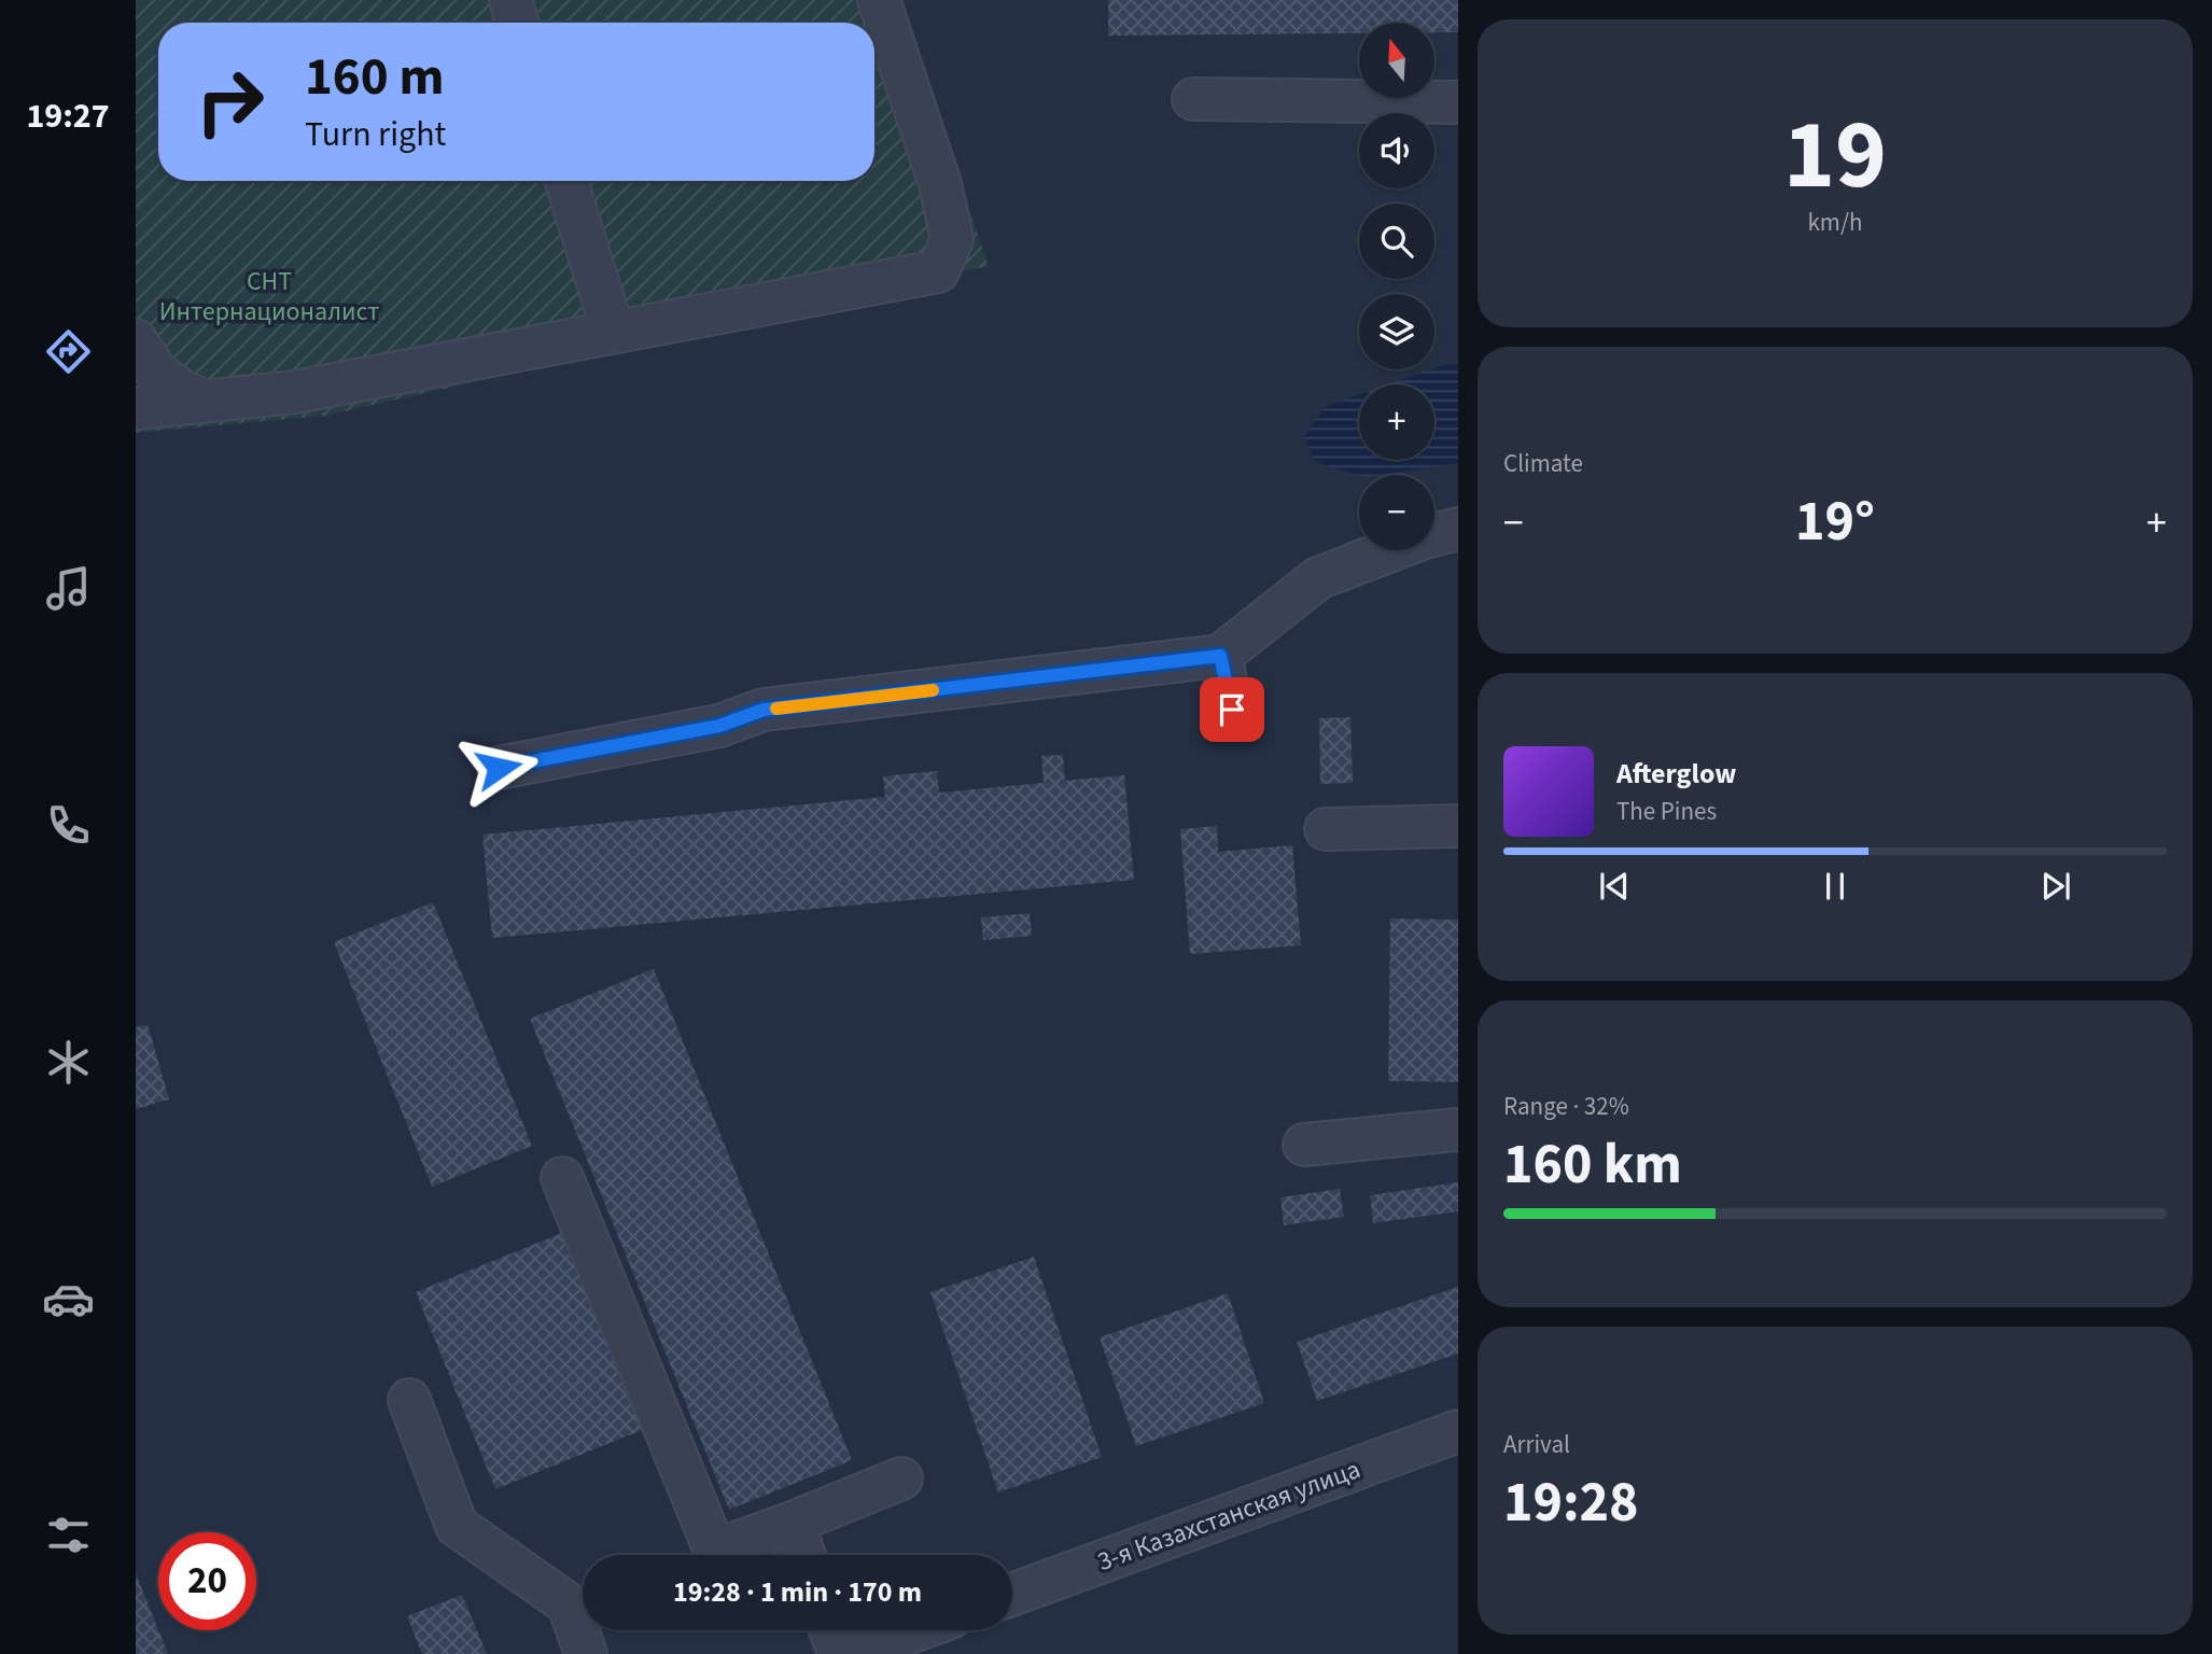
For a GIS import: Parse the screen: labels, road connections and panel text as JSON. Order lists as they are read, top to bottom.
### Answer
{
  "streets": {
    "street": ["3-я Казахстанская улица"]
  },
  "parks": ["СНТ Интернационалист"],
  "north": "top",
  "page": {
    "tabs": "19:27",
    "tile": [
      ["19", "km/h"],
      "Climate",
      ["Range · 32%", "160 km"],
      ["Arrival", "19:28"]
    ],
    "map_buttons": ["+", "−"],
    "turn": ["160 m", "Turn right"],
    "heat": ["−", "19°", "+"],
    "song": ["Afterglow", "The Pines"],
    "limit": "20",
    "trip": "19:28 · 1 min · 170 m"
  }
}
